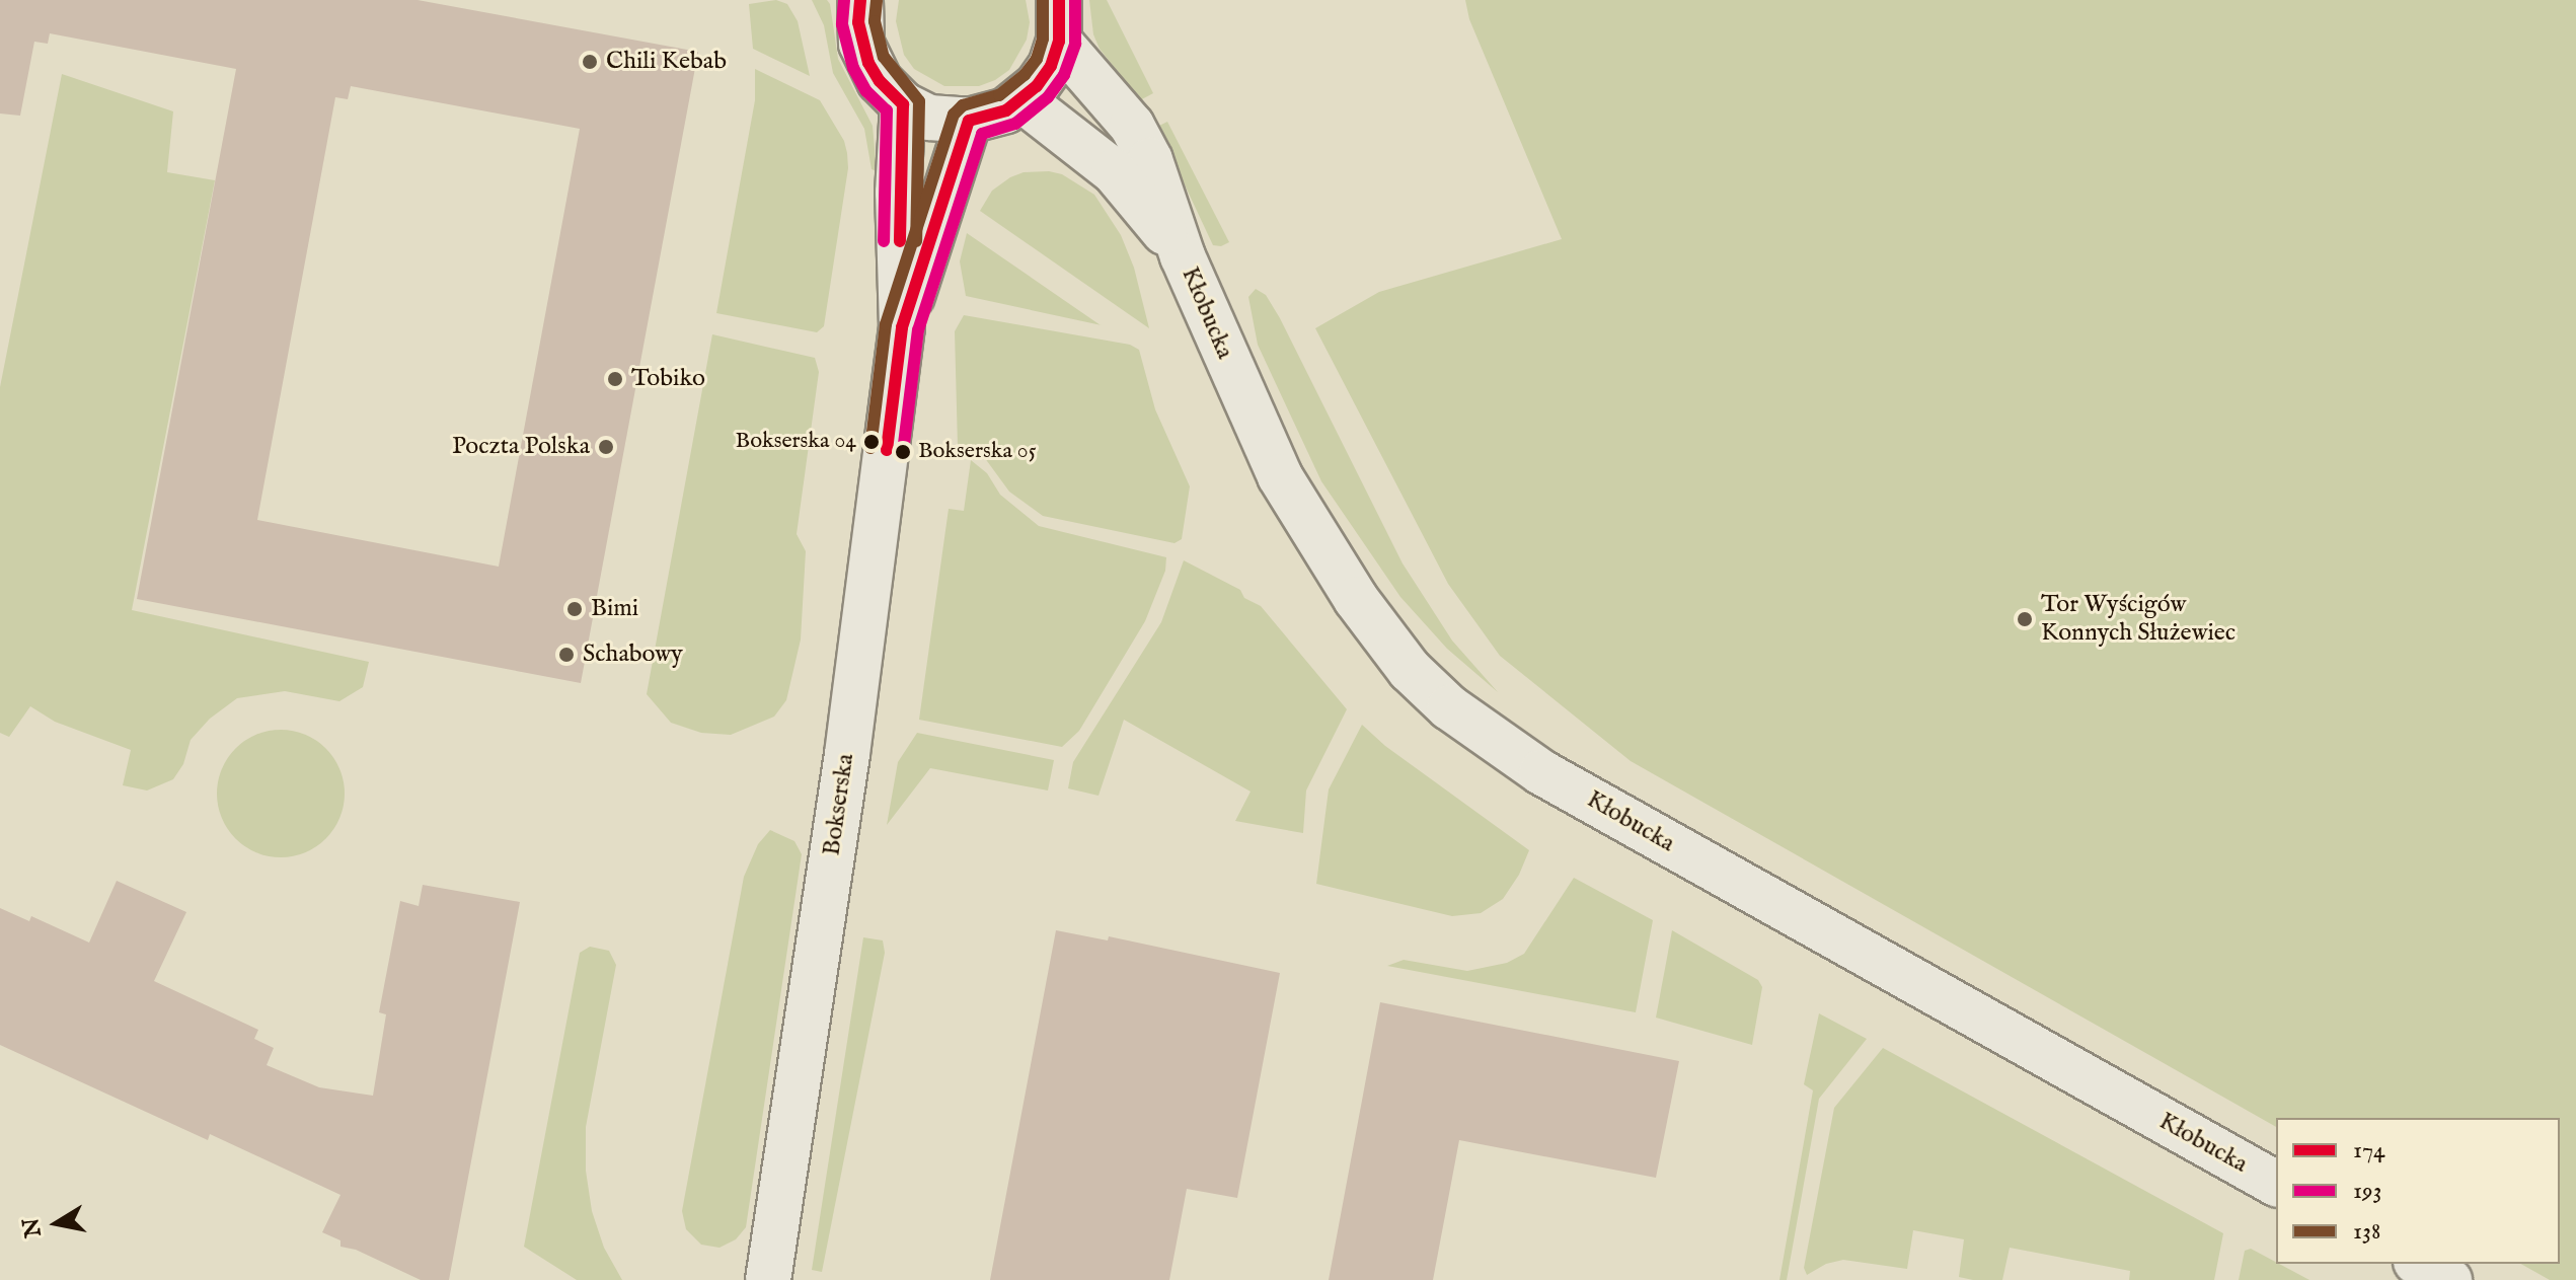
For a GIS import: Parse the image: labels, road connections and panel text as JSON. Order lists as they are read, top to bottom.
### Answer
{
  "streets": {
    "street": ["Kłobucka", "Bokserska"]
  },
  "places": [
    "Chili Kebab",
    "Tobiko",
    "Bokserska 04",
    "Poczta Polska",
    "Bokserska 05",
    "Bimi",
    "Tor Wyścigów Konnych Służewiec",
    "Schabowy"
  ],
  "lines": ["transit line 174", "transit line 193", "transit line 138"],
  "legend": ["174", "193", "138"],
  "north": "left"
}
